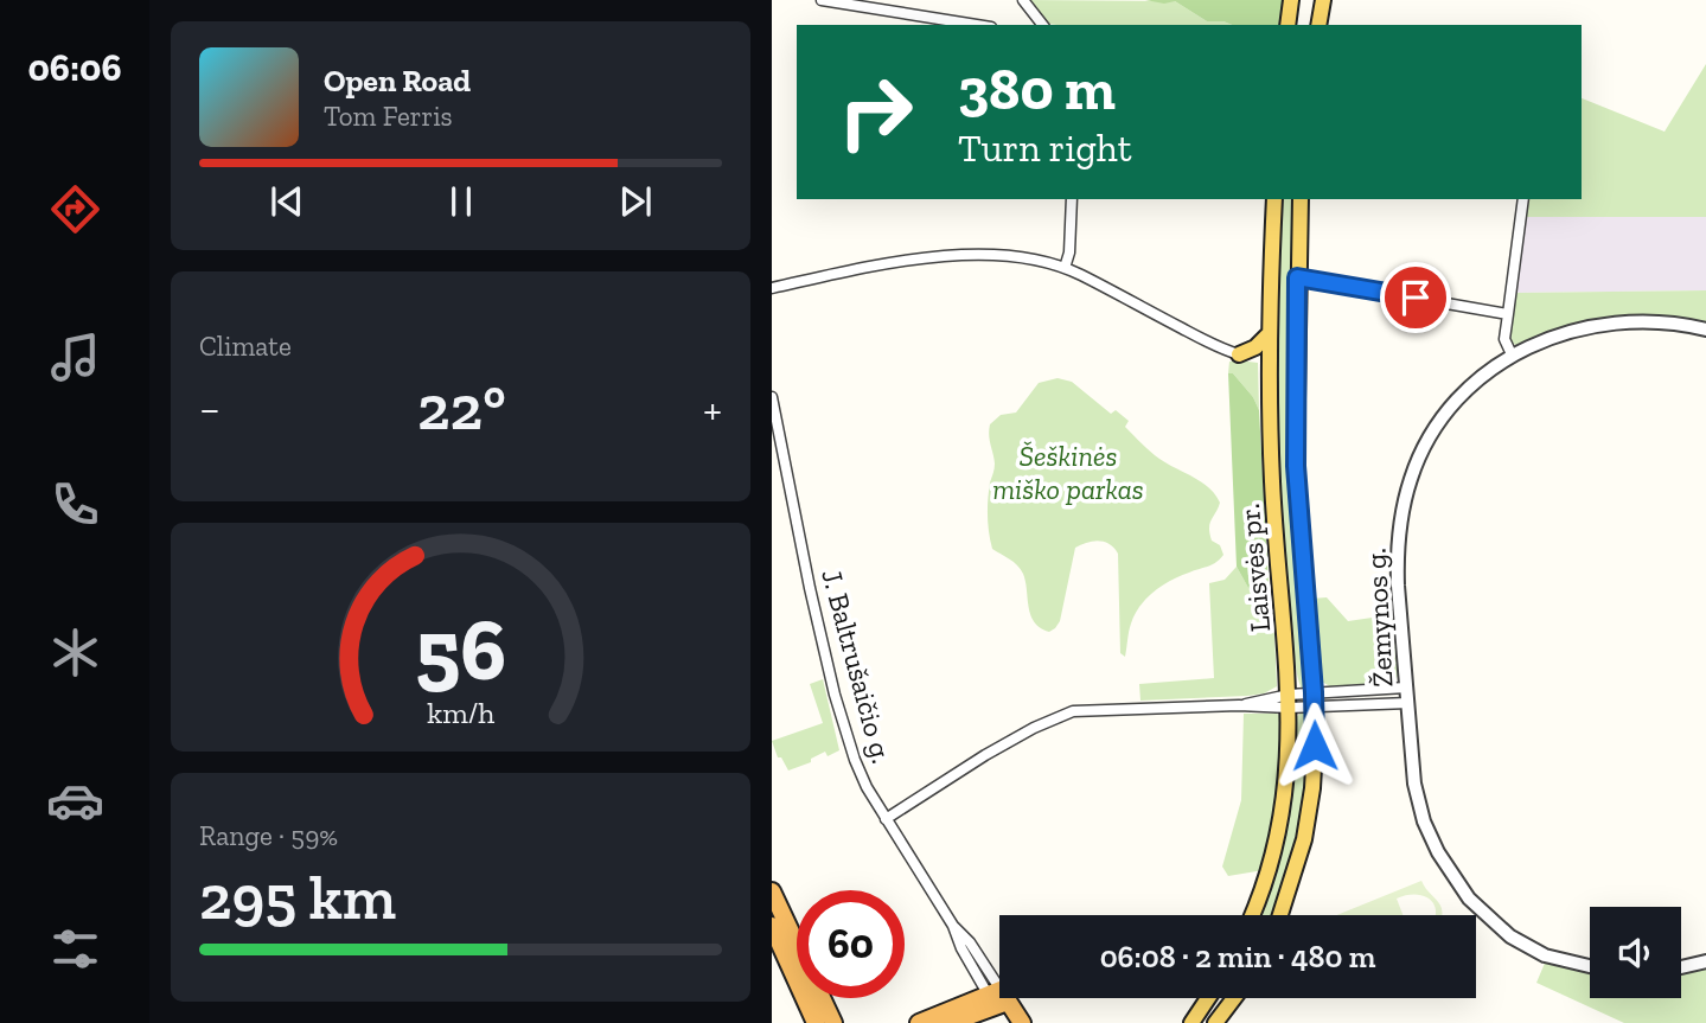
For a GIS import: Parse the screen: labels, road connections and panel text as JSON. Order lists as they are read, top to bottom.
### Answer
{
  "streets": {
    "main road": ["Laisvės pr."],
    "street": ["Žemynos g.", "J. Baltrušaičio g."]
  },
  "parks": ["Šeškinės miško parkas"],
  "page": {
    "tabs": "06:06",
    "turn": ["380 m", "Turn right"],
    "song": ["Open Road", "Tom Ferris"],
    "tile": [
      "Climate",
      ["Range · 59%", "295 km"]
    ],
    "heat": ["−", "22°", "+"],
    "limit": "60",
    "trip": "06:08 · 2 min · 480 m",
    "gauge": ["56", "km/h"]
  }
}
